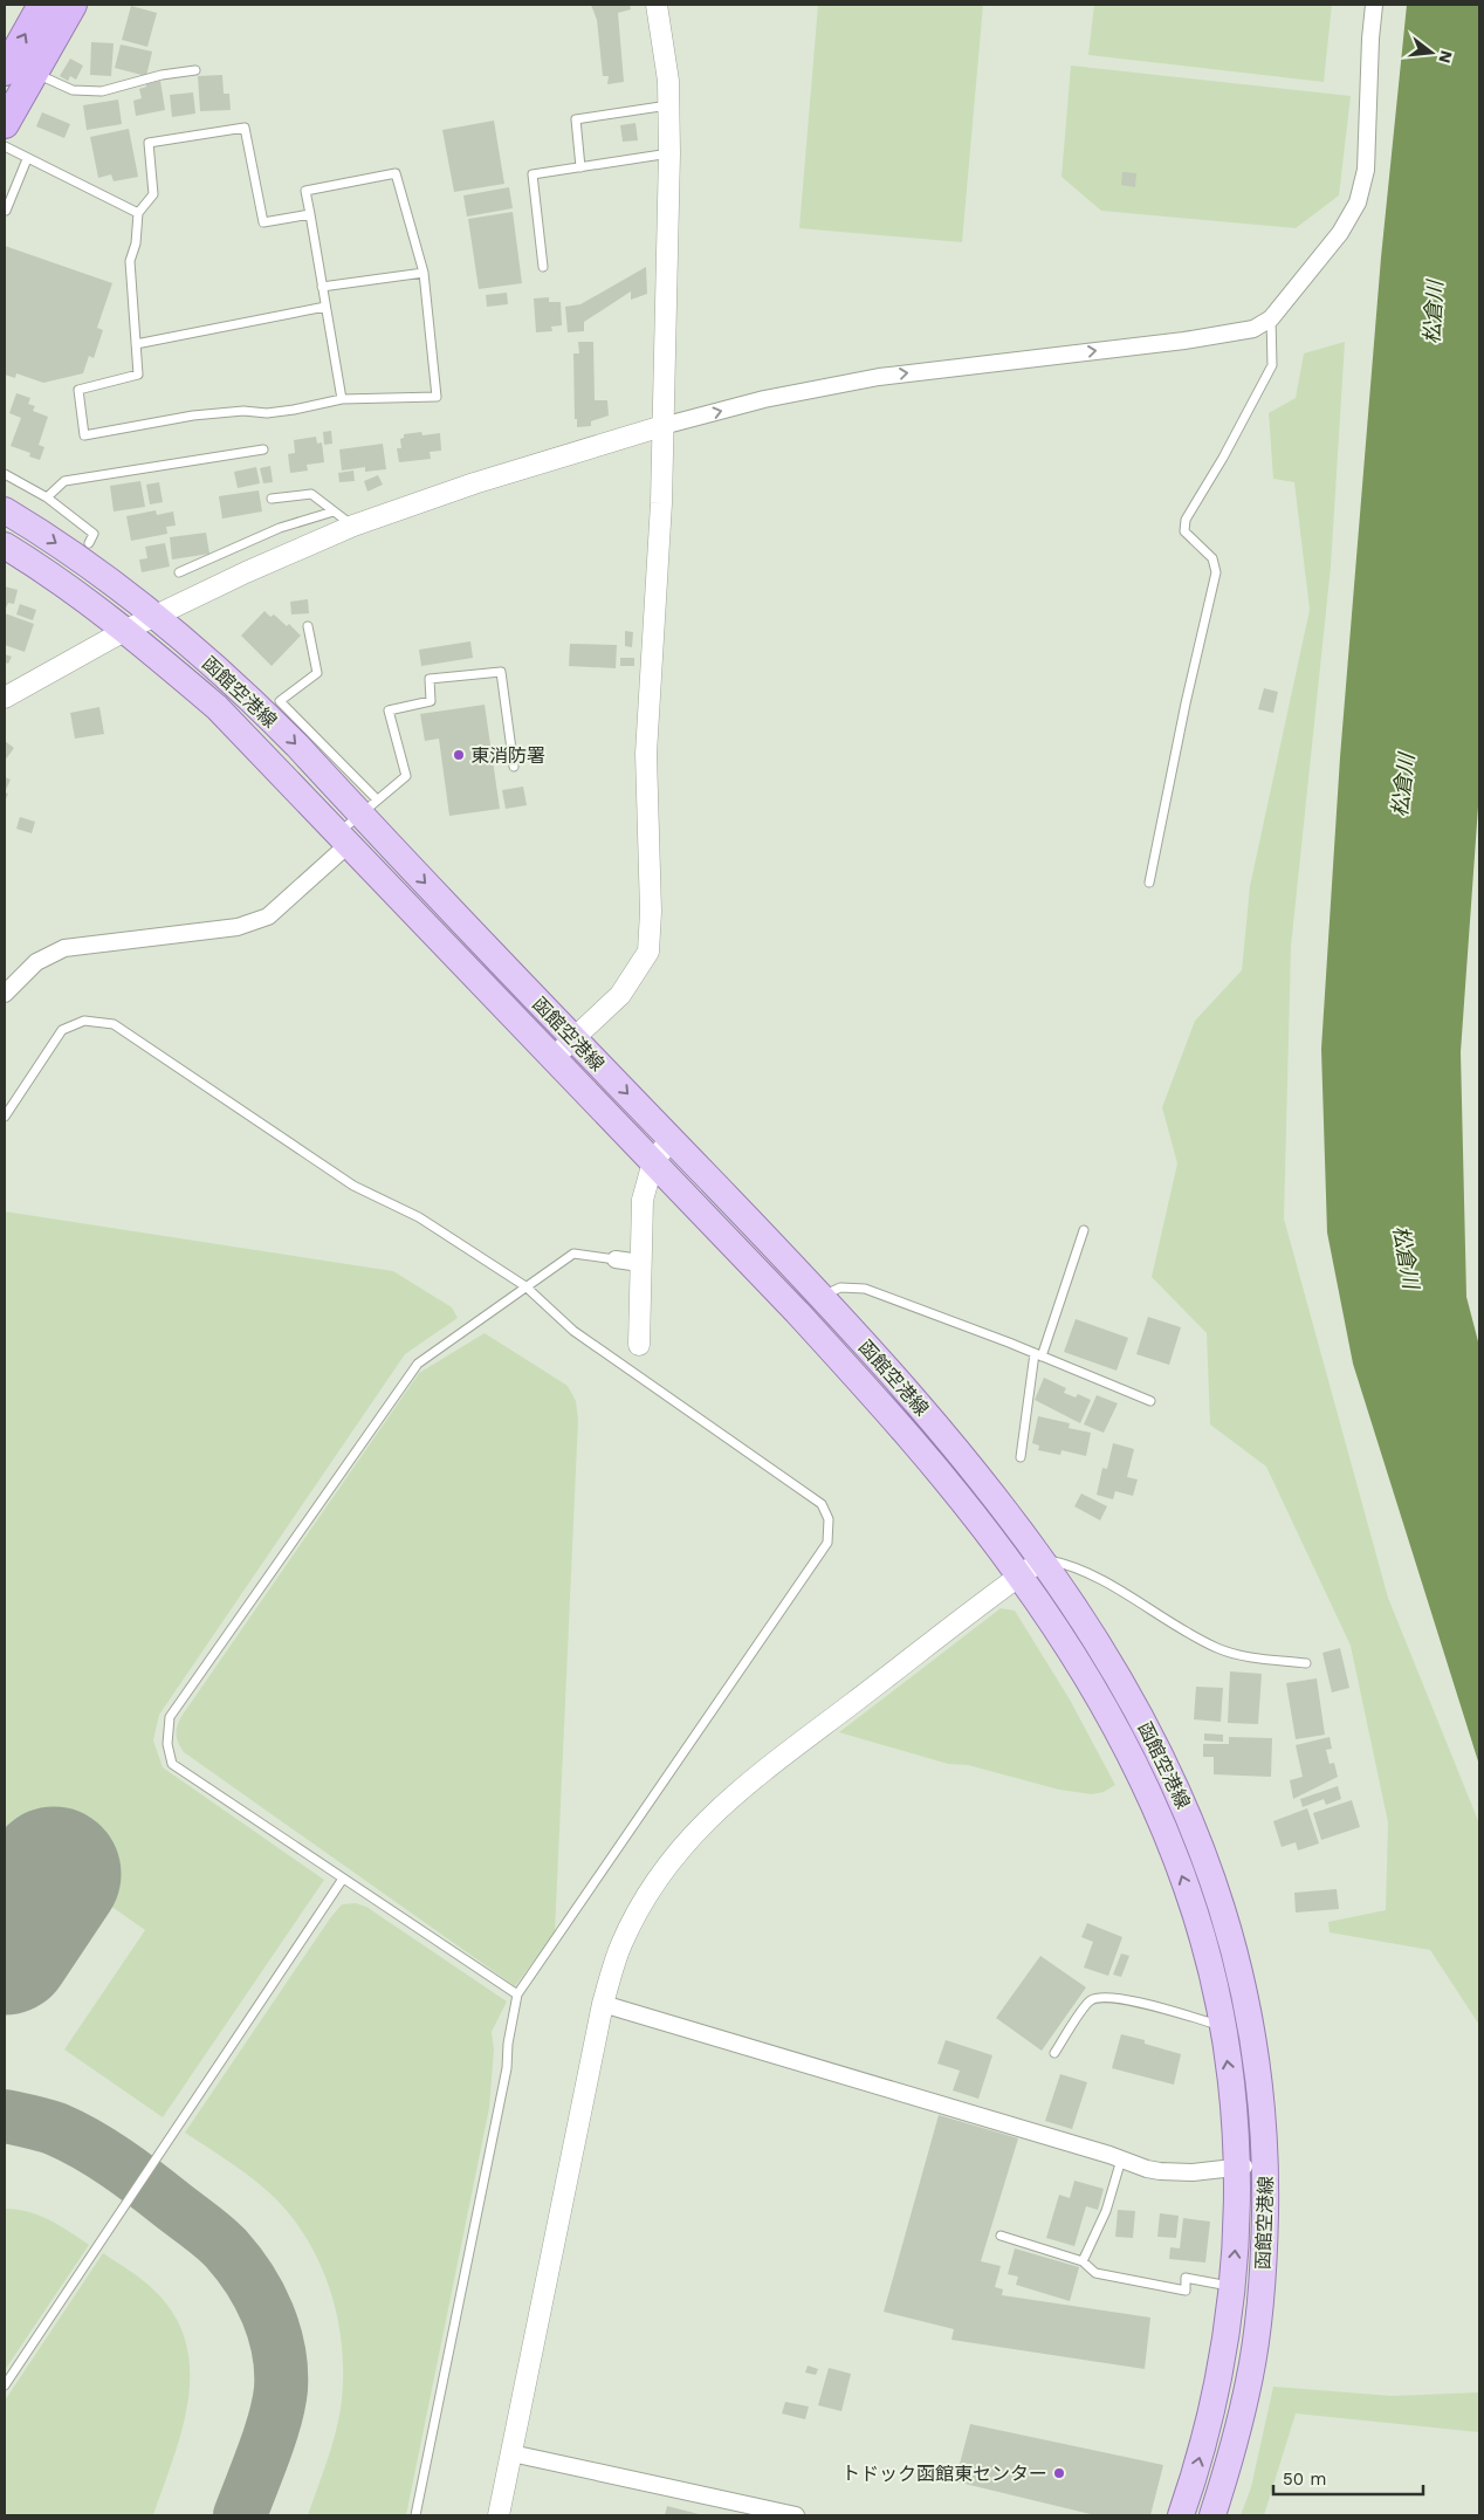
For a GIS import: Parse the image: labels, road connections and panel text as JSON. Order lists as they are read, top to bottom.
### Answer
{
  "streets": {
    "main road": ["函館空港線"]
  },
  "water": ["松倉川"],
  "places": ["東消防署", "トドック函館東センター"],
  "scale_bar": "50 m",
  "north": "right"
}
